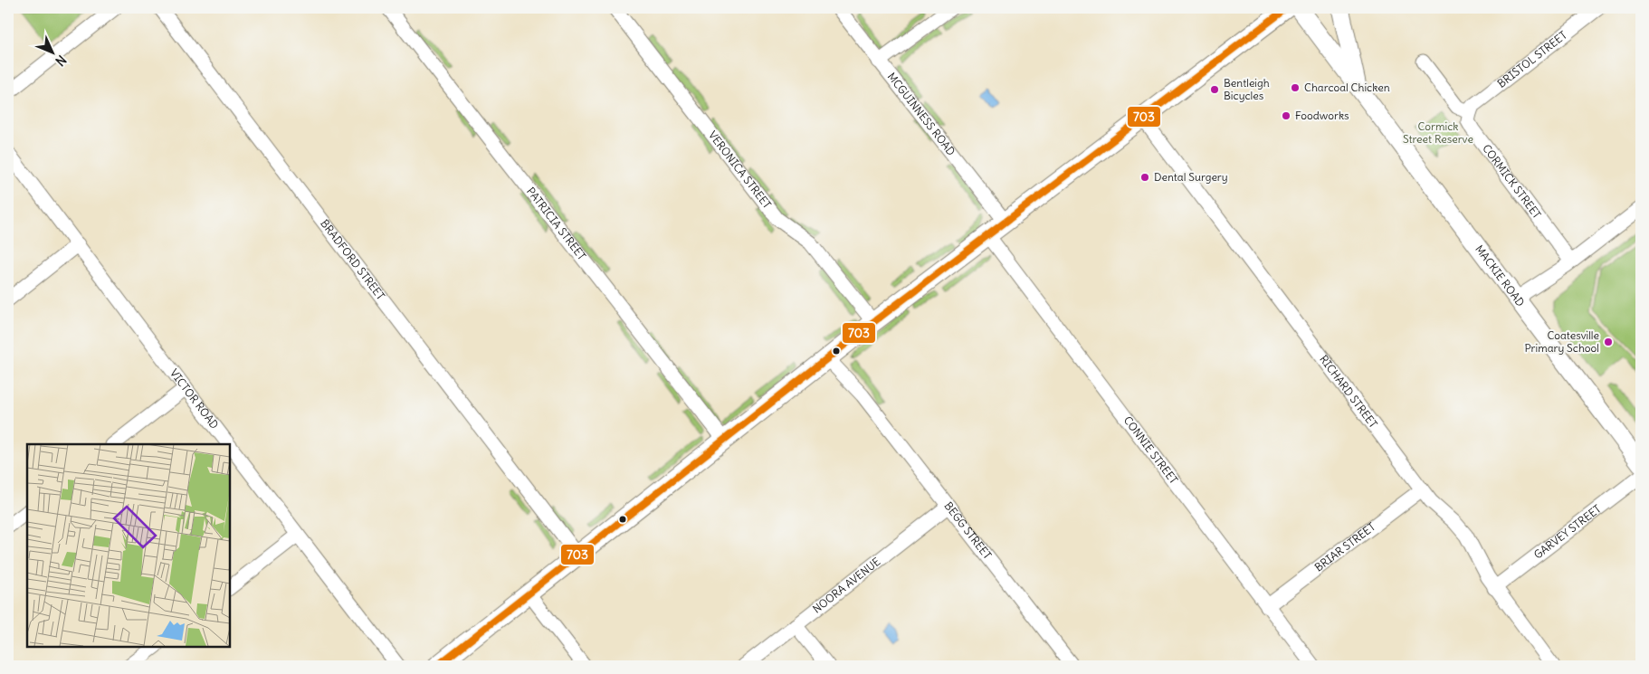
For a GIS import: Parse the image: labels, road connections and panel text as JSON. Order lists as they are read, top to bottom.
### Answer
{
  "streets": {
    "street": [
      "BRISTOL STREET",
      "MCGUINNESS ROAD",
      "VERONICA STREET",
      "CORMICK STREET",
      "PATRICIA STREET",
      "BRADFORD STREET",
      "MACKIE ROAD",
      "RICHARD STREET",
      "VICTOR ROAD",
      "CONNIE STREET",
      "BEGG STREET",
      "GARVEY STREET",
      "BRIAR STREET",
      "NOORA AVENUE"
    ]
  },
  "crossings": [
    ["BRISTOL STREET", "CORMICK STREET"],
    ["RICHARD STREET", "GARVEY STREET"],
    ["RICHARD STREET", "BRIAR STREET"],
    ["CONNIE STREET", "BRIAR STREET"],
    ["BEGG STREET", "NOORA AVENUE"]
  ],
  "parks": ["Cormick Street Reserve"],
  "places": [
    "Charcoal Chicken",
    "Bentleigh Bicycles",
    "Foodworks",
    "Dental Surgery",
    "Coatesville Primary School"
  ],
  "lines": ["transit line 703"],
  "north": "bottom right"
}
